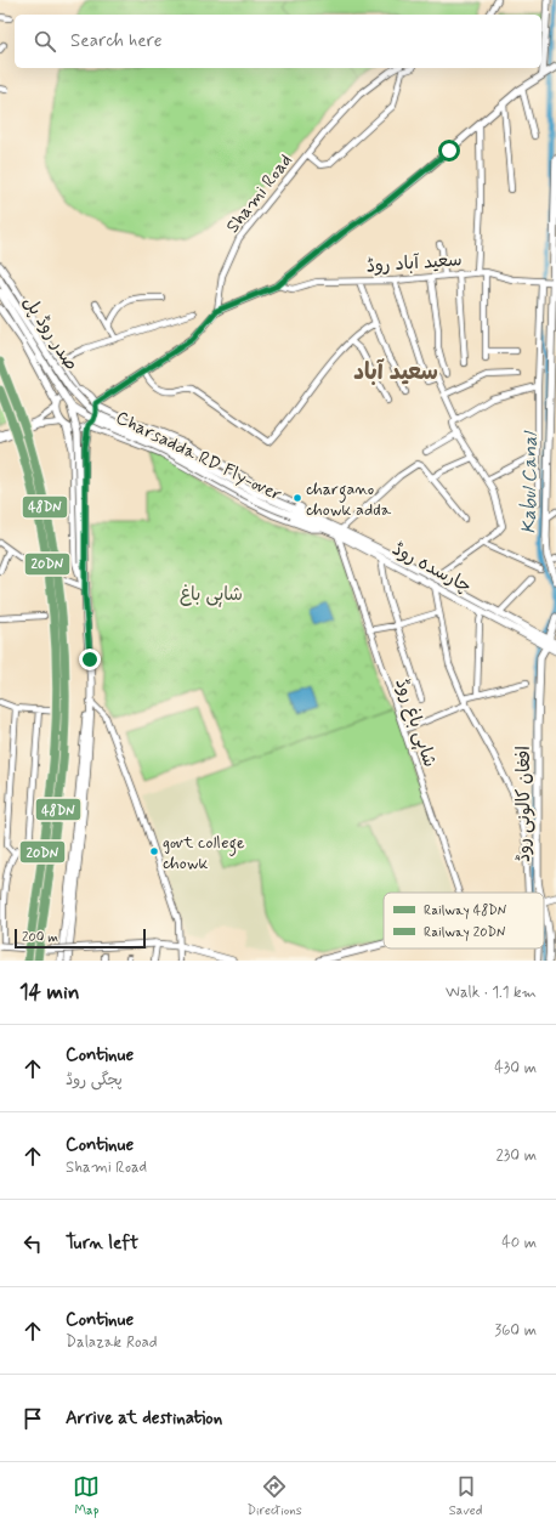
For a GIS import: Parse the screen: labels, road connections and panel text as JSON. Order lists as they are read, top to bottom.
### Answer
{
  "streets": {
    "main road": [
      "Shami Road",
      "صدر روڈ پل",
      "Charsadda RD Fly-over",
      "چارسدہ روڈ",
      "افغان کالونی روڈ"
    ],
    "street": ["سعید آباد روڈ", "شاہی باغ روڈ"]
  },
  "crossings": [
    ["صدر روڈ پل", "Charsadda RD Fly-over"],
    ["Charsadda RD Fly-over", "چارسدہ روڈ"],
    ["چارسدہ روڈ", "شاہی باغ روڈ"],
    ["چارسدہ روڈ", "افغان کالونی روڈ"]
  ],
  "districts": ["سعید آباد"],
  "water": ["Kabul Canal"],
  "parks": ["شاہی باغ"],
  "places": ["chargano chowk adda", "govt college chowk"],
  "lines": ["rail line 48DN", "rail line 20DN"],
  "legend": ["Railway 48DN", "Railway 20DN"],
  "scale_bar": "200 m",
  "page": {
    "search": "Search here",
    "scale": "200 m",
    "heading": ["14 min", "Walk · 1.1 km"],
    "list": [
      ["Continue", "پجگی روڈ", "430 m"],
      ["Continue", "Shami Road", "230 m"],
      ["Turn left", "40 m"],
      ["Continue", "Dalazak Road", "360 m"],
      "Arrive at destination"
    ],
    "nav": ["Map", "Directions", "Saved"]
  }
}
